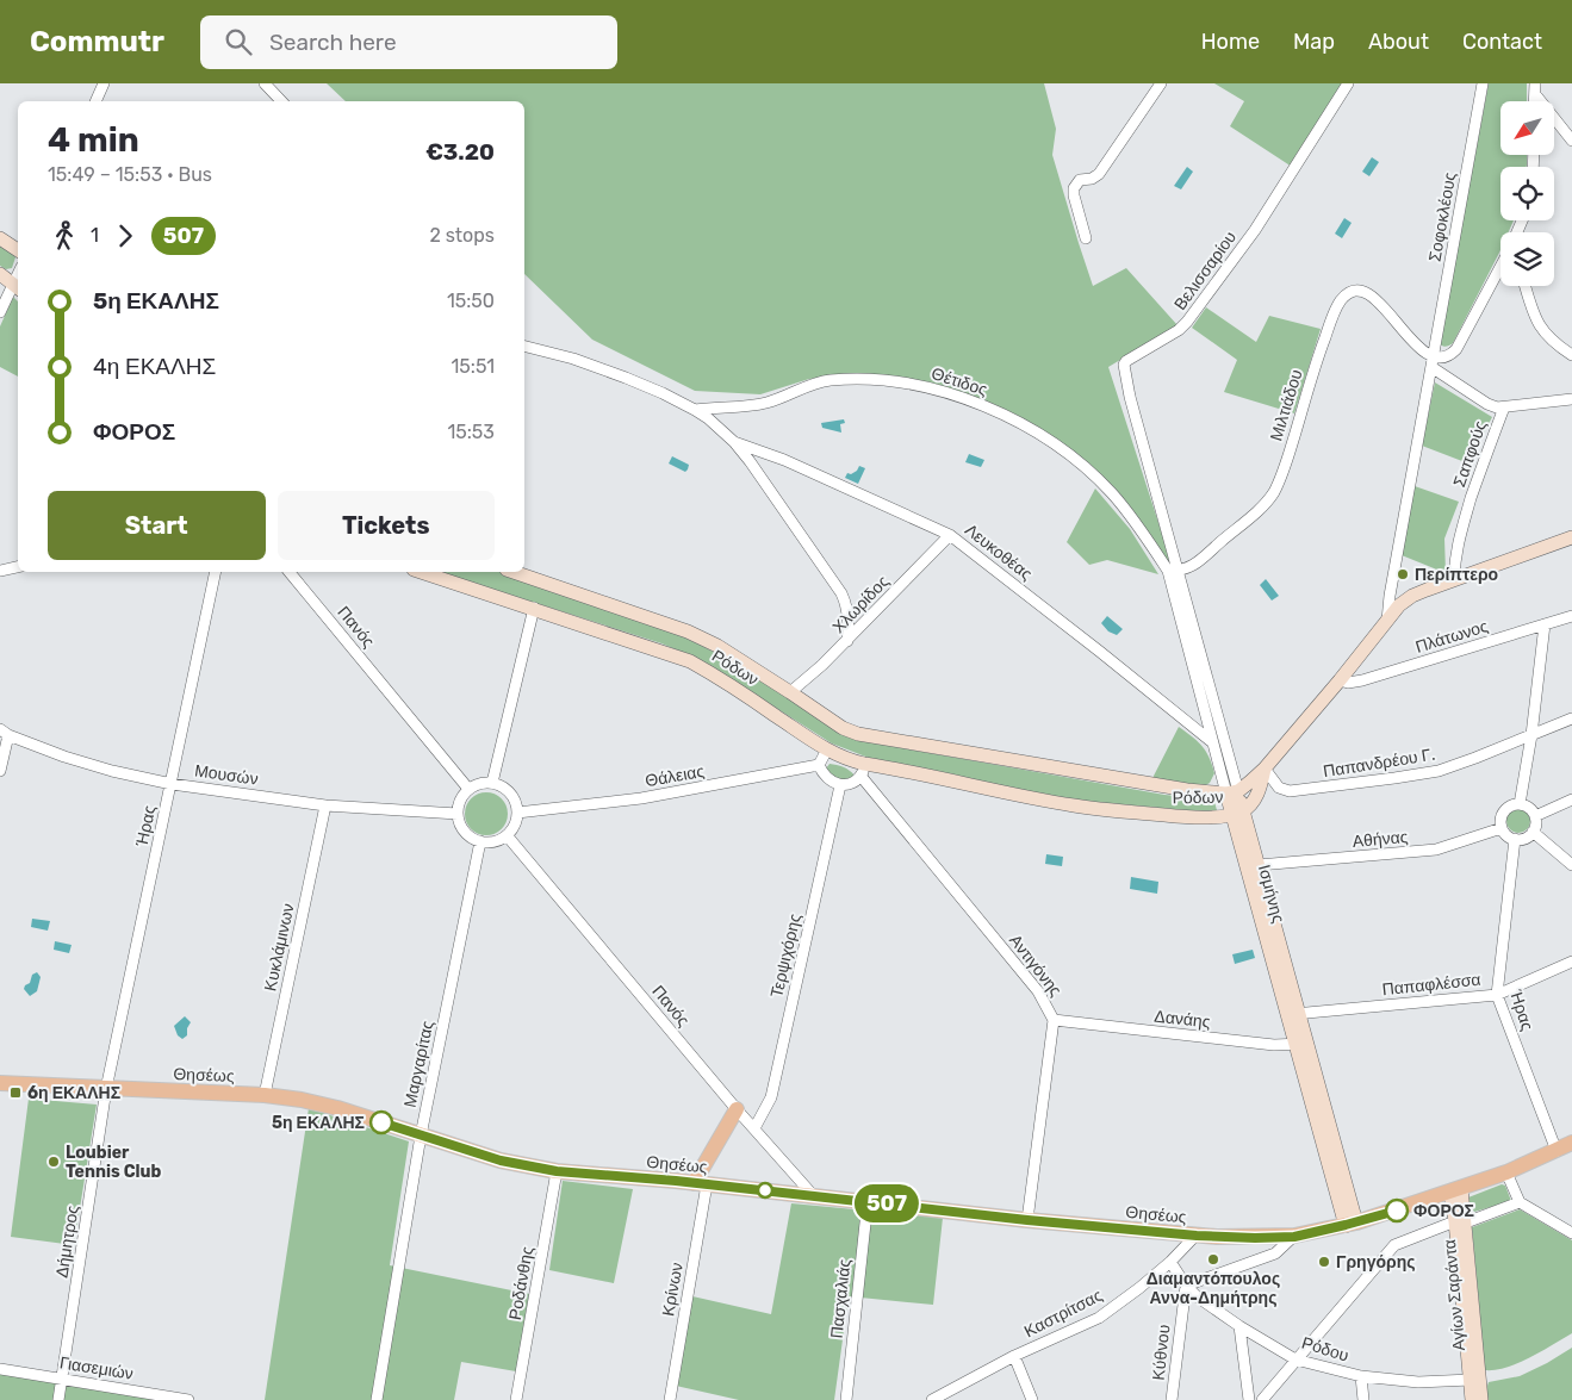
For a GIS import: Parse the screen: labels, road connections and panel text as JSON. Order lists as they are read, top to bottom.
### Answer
{
  "streets": {
    "main road": ["Θησέως"],
    "street": [
      "Σοφοκλέους",
      "Βελισσαρίου",
      "Θέτιδος",
      "Μιλτιάδου",
      "Σαπφούς",
      "Λευκοθέας",
      "Χλωρίδος",
      "Πανός",
      "Πλάτωνος",
      "Ρόδων",
      "Παπανδρέου Γ.",
      "Μουσών",
      "Θάλειας",
      "Ήρας",
      "Αθήνας",
      "Ισμήνης",
      "Κυκλάμινων",
      "Τερψιχόρης",
      "Αντιγόνης",
      "Παπαφλέσσα",
      "Δανάης",
      "Μαργαρίτας",
      "Δήμητρος",
      "Ροδάνθης",
      "Κρίνων",
      "Αγίων Σαράντα",
      "Πασχαλιάς",
      "Καστρίτσας",
      "Ρόδου",
      "Κύθνου",
      "Γιασεμιών"
    ]
  },
  "crossings": [
    ["Σοφοκλέους", "Μιλτιάδου"],
    ["Βελισσαρίου", "Θέτιδος"],
    ["Βελισσαρίου", "Μιλτιάδου"],
    ["Βελισσαρίου", "Ισμήνης"],
    ["Θέτιδος", "Μιλτιάδου"],
    ["Θέτιδος", "Ισμήνης"],
    ["Μιλτιάδου", "Σαπφούς"],
    ["Μιλτιάδου", "Ισμήνης"],
    ["Λευκοθέας", "Χλωρίδος"],
    ["Λευκοθέας", "Ισμήνης"],
    ["Χλωρίδος", "Ρόδων"],
    ["Πανός", "Μουσών"],
    ["Πανός", "Θάλειας"],
    ["Πανός", "Τερψιχόρης"],
    ["Πανός", "Μαργαρίτας"],
    ["Πανός", "Θησέως"],
    ["Ρόδων", "Παπανδρέου Γ."],
    ["Ρόδων", "Ισμήνης"],
    ["Ρόδων", "Αντιγόνης"],
    ["Μουσών", "Θάλειας"],
    ["Μουσών", "Ήρας"],
    ["Μουσών", "Κυκλάμινων"],
    ["Μουσών", "Μαργαρίτας"],
    ["Θάλειας", "Μαργαρίτας"],
    ["Ήρας", "Αθήνας"],
    ["Ήρας", "Παπαφλέσσα"],
    ["Ήρας", "Θησέως"],
    ["Ήρας", "Δήμητρος"],
    ["Αθήνας", "Ισμήνης"],
    ["Ισμήνης", "Παπαφλέσσα"],
    ["Ισμήνης", "Δανάης"],
    ["Ισμήνης", "Θησέως"],
    ["Κυκλάμινων", "Θησέως"],
    ["Αντιγόνης", "Δανάης"],
    ["Αντιγόνης", "Θησέως"],
    ["Μαργαρίτας", "Θησέως"],
    ["Θησέως", "Δήμητρος"],
    ["Θησέως", "Ροδάνθης"],
    ["Θησέως", "Κρίνων"],
    ["Θησέως", "Αγίων Σαράντα"],
    ["Θησέως", "Πασχαλιάς"],
    ["Θησέως", "Καστρίτσας"],
    ["Δήμητρος", "Γιασεμιών"],
    ["Αγίων Σαράντα", "Ρόδου"],
    ["Καστρίτσας", "Ρόδου"],
    ["Ρόδου", "Κύθνου"]
  ],
  "places": {
    "other": [
      "Περίπτερο",
      "5η ΕΚΑΛΗΣ",
      "Loubier Tennis Club",
      "ΦΟΡΟΣ",
      "Διαμαντόπουλος Αννα-Δημήτρης",
      "Γρηγόρης"
    ],
    "transit": ["6η ΕΚΑΛΗΣ"]
  },
  "lines": ["bus line 507"],
  "north": "bottom left",
  "page": {
    "header": "Commutr",
    "search": "Search here",
    "nav": [
      "Home",
      "Map",
      "About",
      "Contact"
    ],
    "on_map": "507",
    "heading": ["4 min", "15:49 – 15:53 · Bus", "€3.20"],
    "legs": ["1", "507", "2 stops"],
    "list": [
      {
        "name": "5η ΕΚΑΛΗΣ",
        "value": "15:50"
      },
      {
        "name": "4η ΕΚΑΛΗΣ",
        "value": "15:51"
      },
      {
        "name": "ΦΟΡΟΣ",
        "value": "15:53"
      }
    ],
    "buttons": ["Start", "Tickets"]
  }
}
